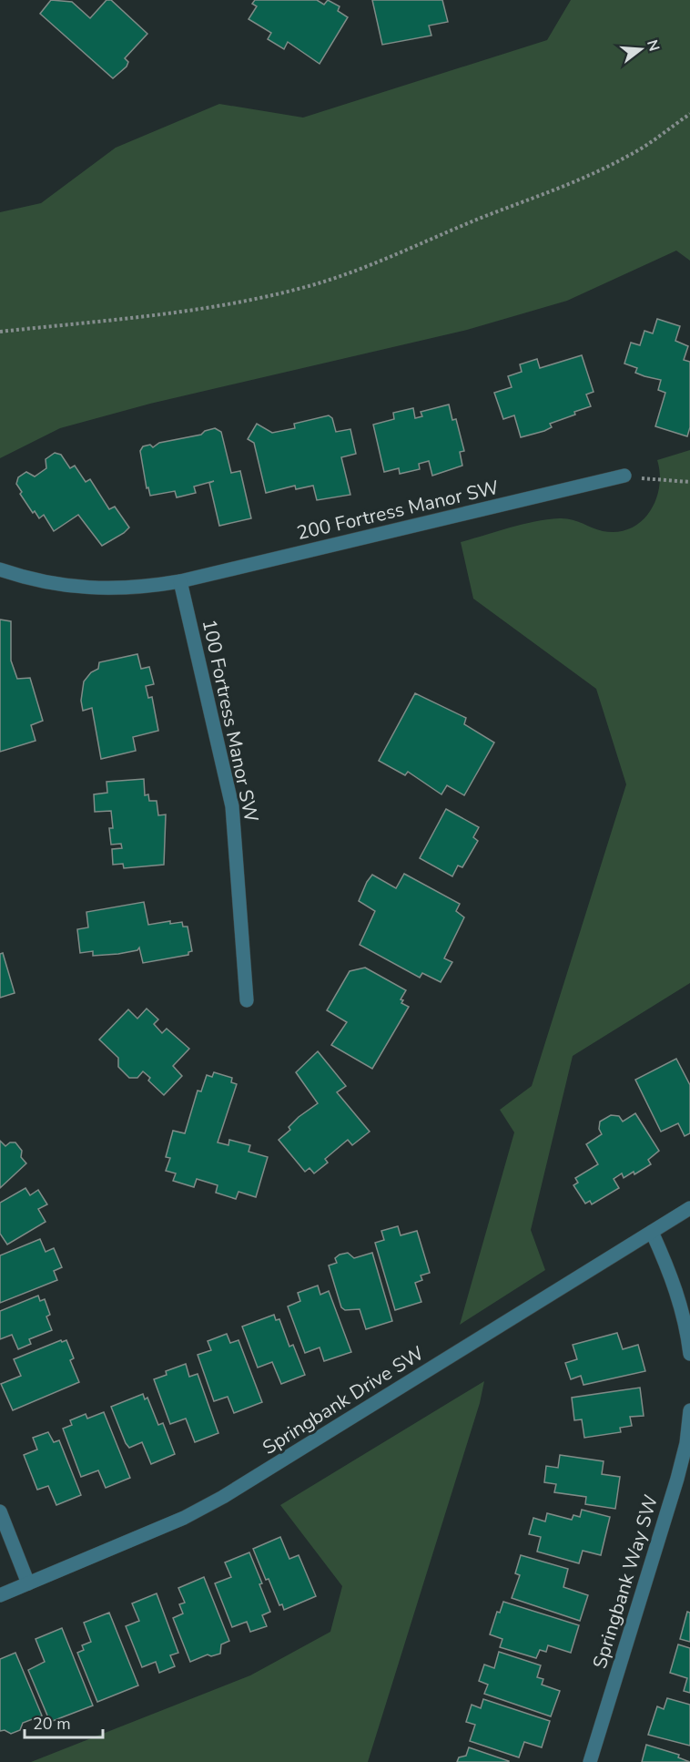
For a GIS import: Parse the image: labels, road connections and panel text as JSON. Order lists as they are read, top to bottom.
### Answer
{
  "streets": {
    "street": [
      "200 Fortress Manor SW",
      "100 Fortress Manor SW",
      "Springbank Drive SW",
      "Springbank Way SW"
    ]
  },
  "crossings": [
    ["200 Fortress Manor SW", "100 Fortress Manor SW"]
  ],
  "scale_bar": "20 m",
  "north": "right"
}
